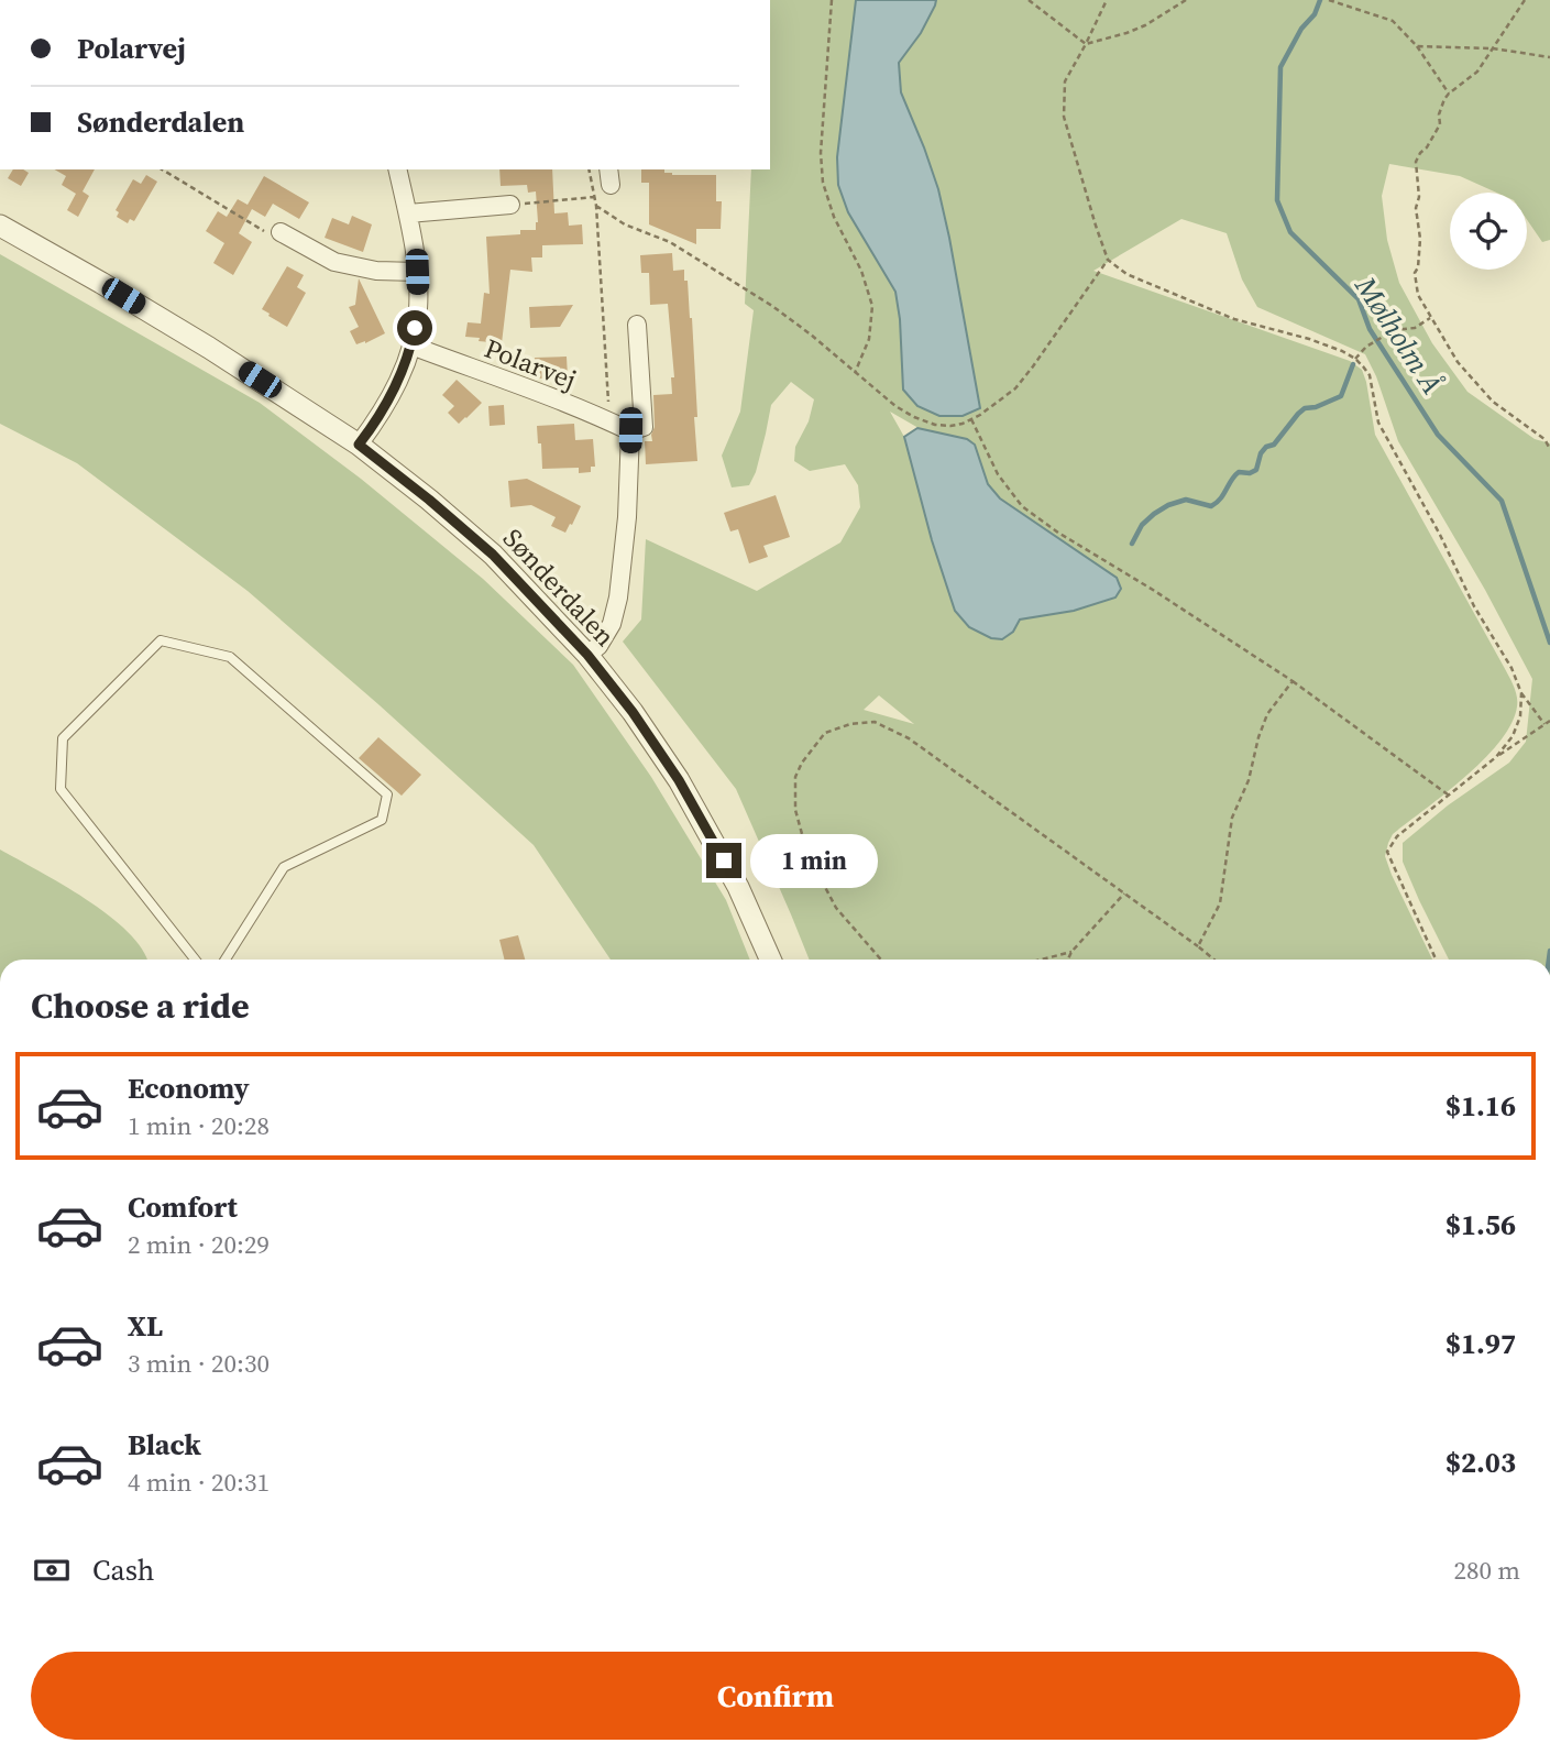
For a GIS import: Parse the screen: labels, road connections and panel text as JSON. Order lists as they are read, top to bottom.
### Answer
{
  "streets": {
    "street": ["Polarvej", "Sønderdalen"]
  },
  "water": ["Mølholm Å"],
  "page": {
    "banner": ["Polarvej", "Sønderdalen"],
    "bubble": "1 min",
    "heading": "Choose a ride",
    "list": [
      {
        "name": "Economy",
        "note": "1 min · 20:28",
        "value": "$1.16"
      },
      {
        "name": "Comfort",
        "note": "2 min · 20:29",
        "value": "$1.56"
      },
      {
        "name": "XL",
        "note": "3 min · 20:30",
        "value": "$1.97"
      },
      {
        "name": "Black",
        "note": "4 min · 20:31",
        "value": "$2.03"
      }
    ],
    "pay": ["Cash", "280 m"],
    "buttons": "Confirm"
  }
}
